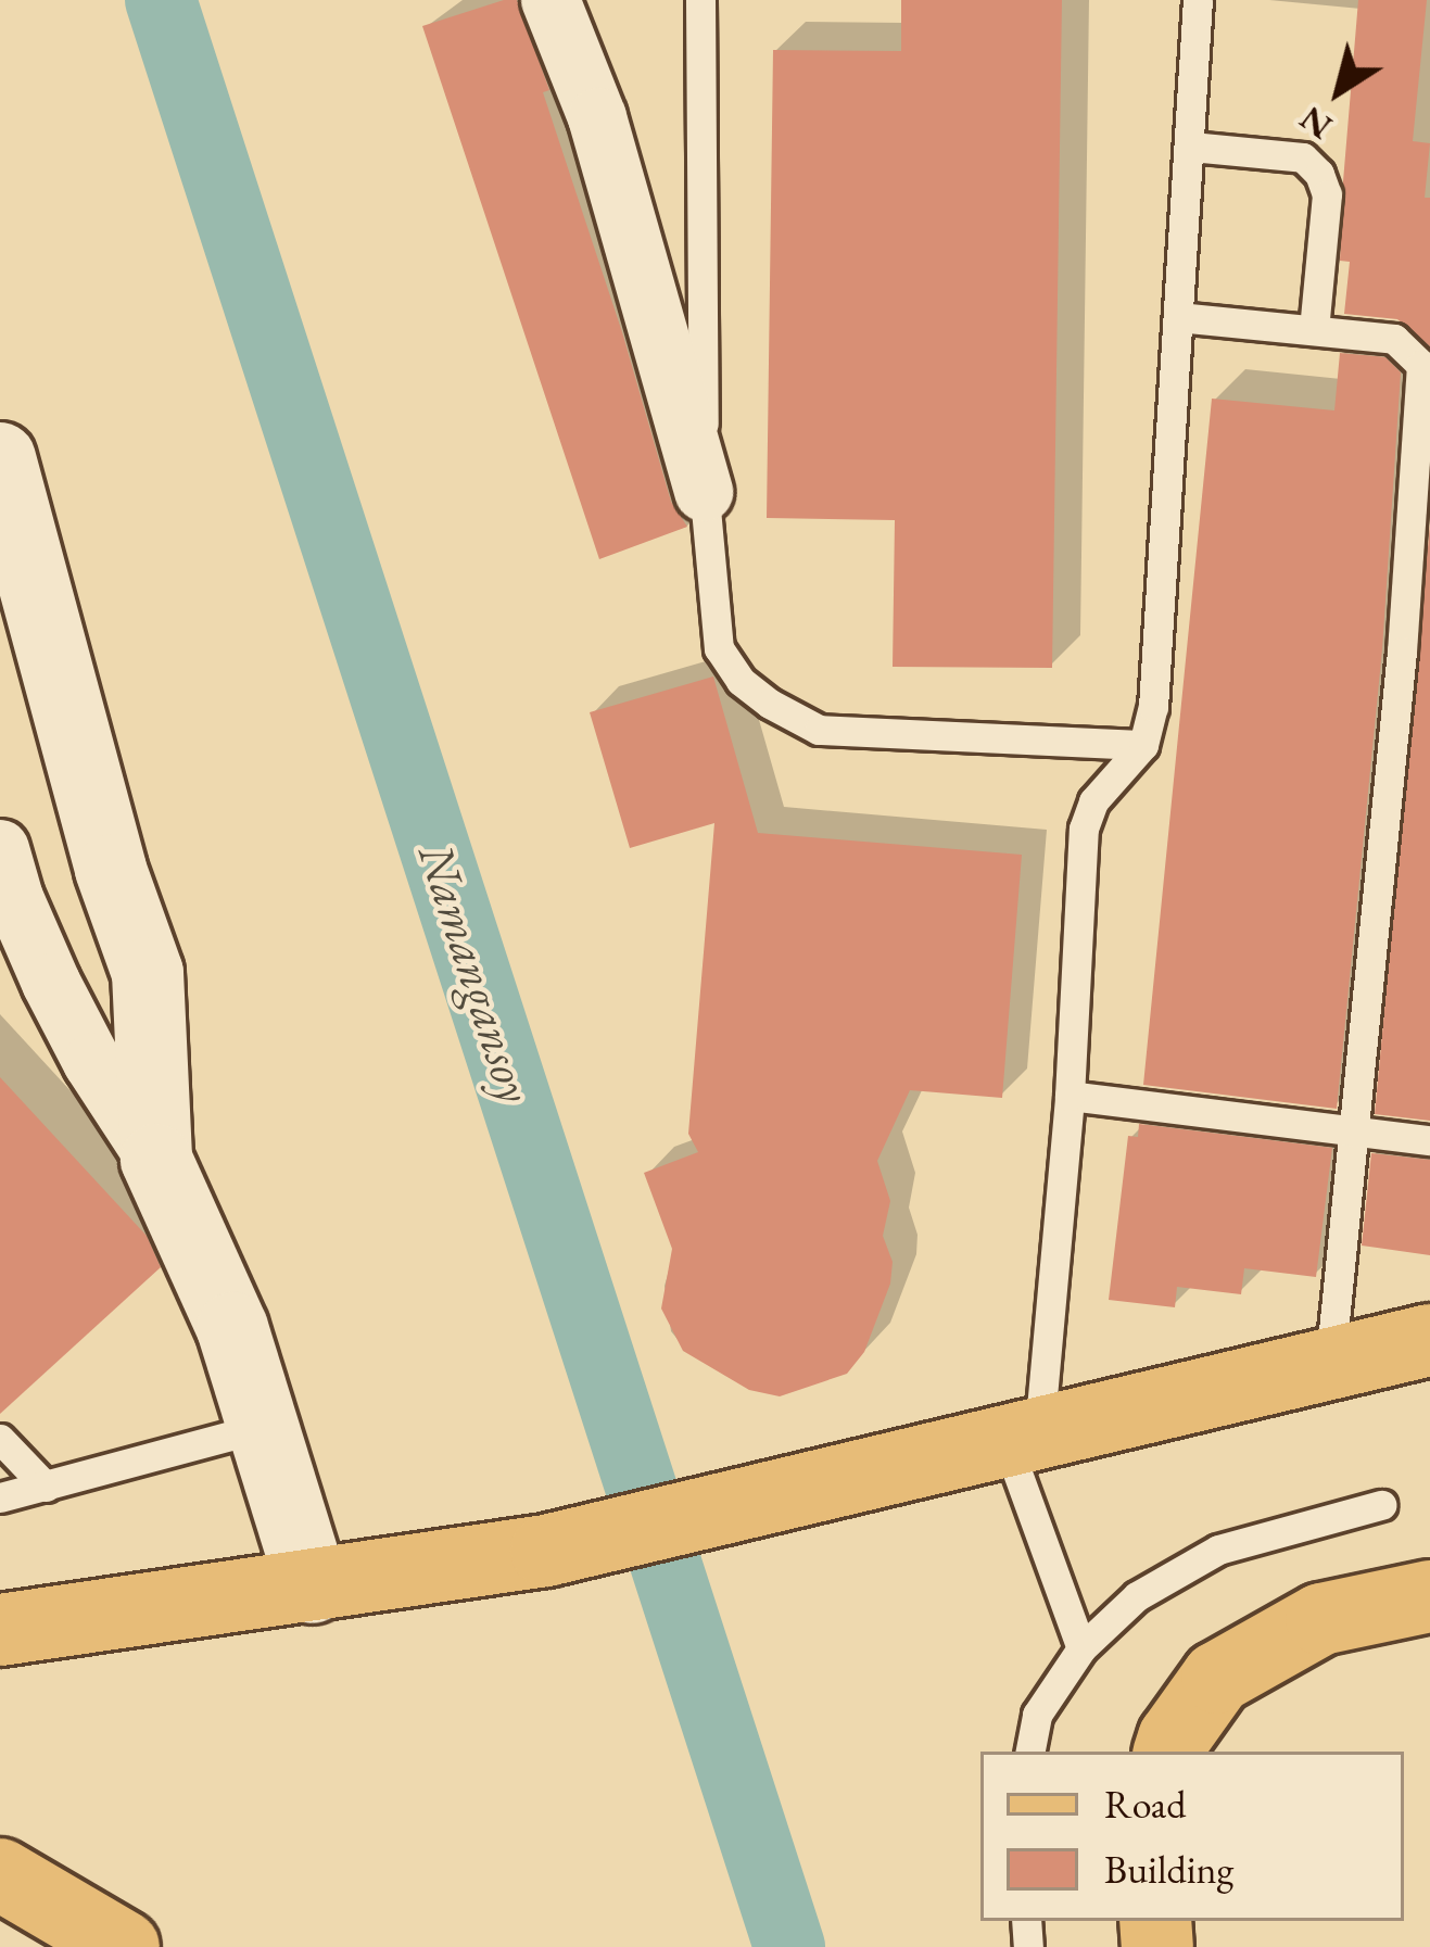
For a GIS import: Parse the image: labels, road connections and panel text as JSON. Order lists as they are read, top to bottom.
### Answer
{
  "water": ["Namangansoy"],
  "legend": ["Road", "Building"],
  "north": "bottom left"
}
